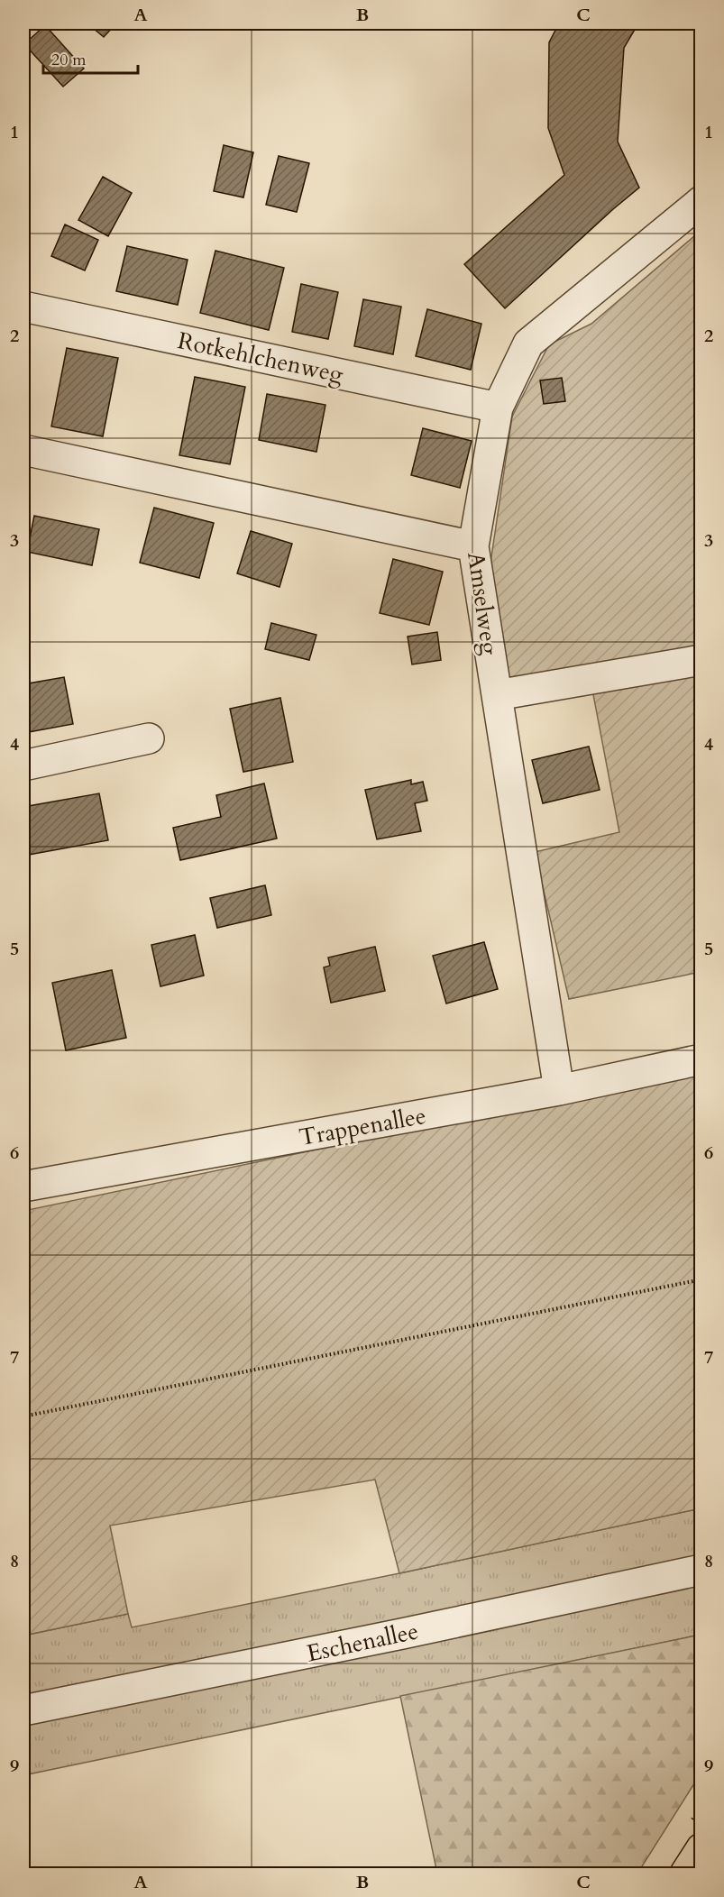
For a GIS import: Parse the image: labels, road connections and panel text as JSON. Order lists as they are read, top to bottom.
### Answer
{
  "streets": {
    "street": [
      "Rotkehlchenweg",
      "Amselweg",
      "Trappenallee",
      "Eschenallee"
    ]
  },
  "crossings": [
    ["Rotkehlchenweg", "Amselweg"],
    ["Amselweg", "Trappenallee"]
  ],
  "scale_bar": "20 m",
  "grid": {
    "columns": ["A", "B", "C"],
    "rows": [
      "1",
      "2",
      "3",
      "4",
      "5",
      "6",
      "7",
      "8",
      "9"
    ]
  }
}
